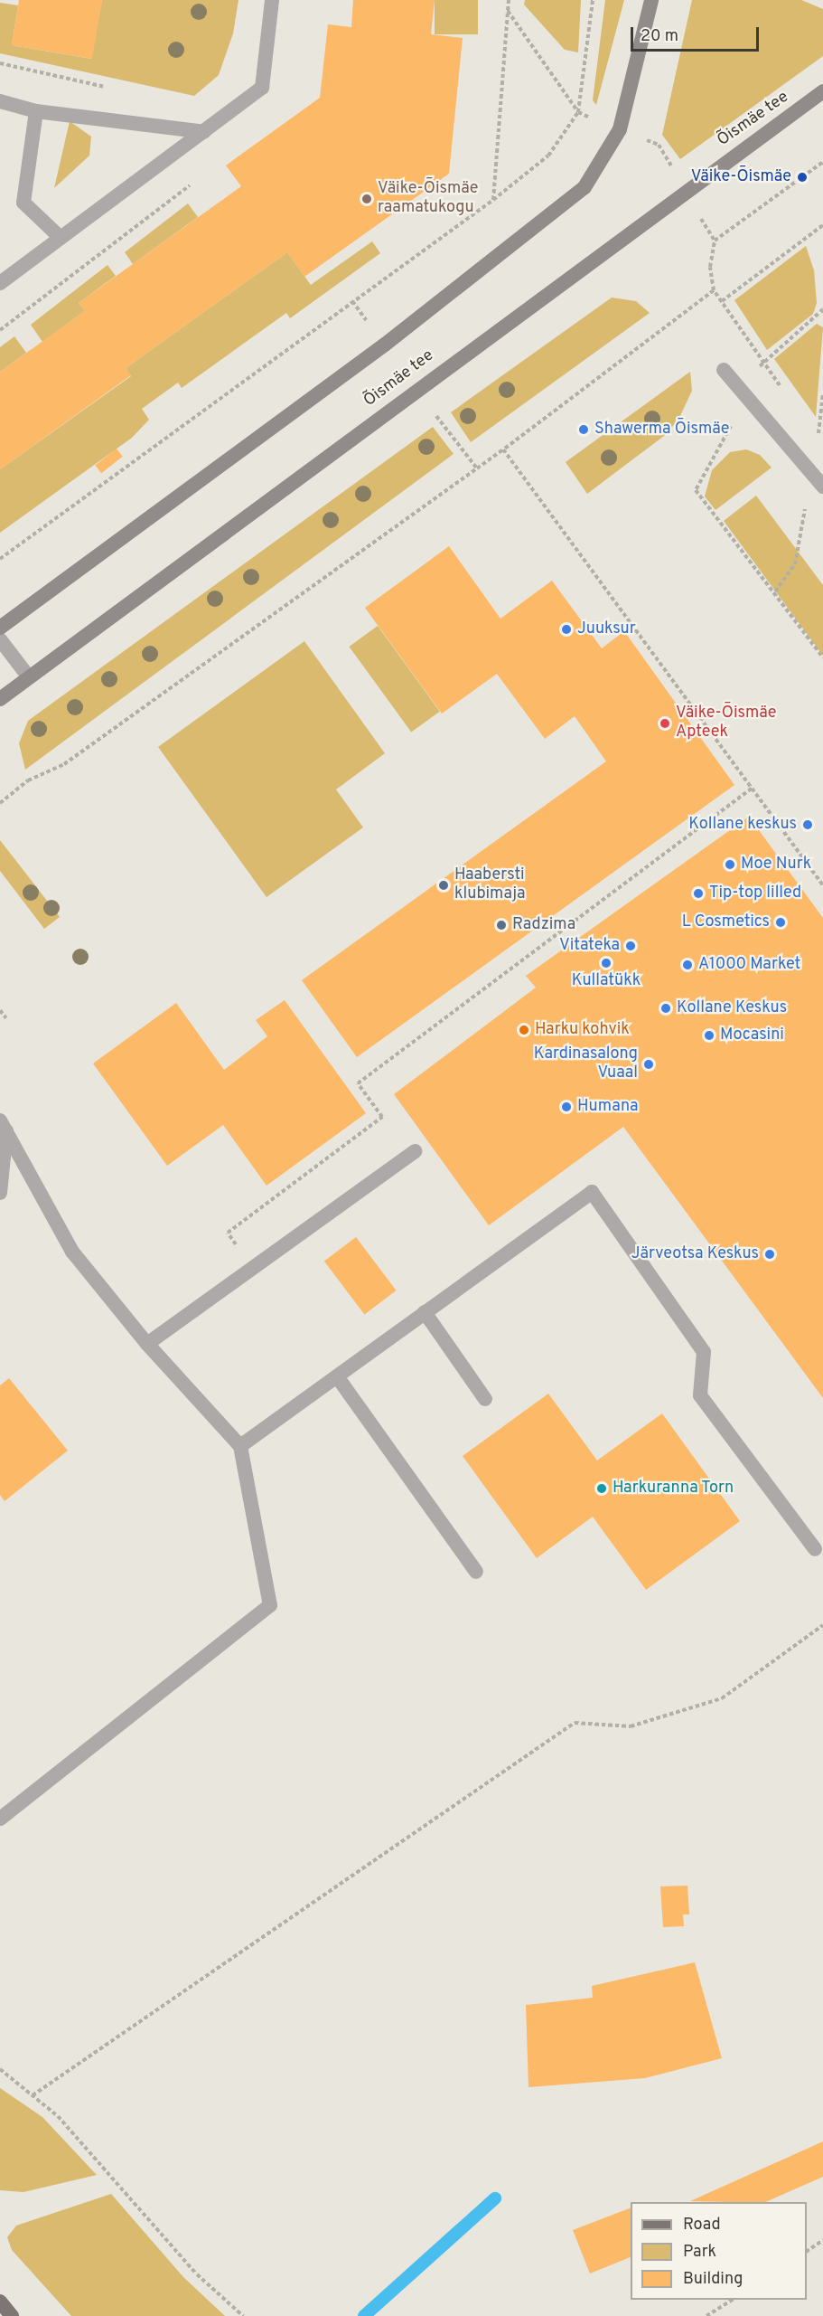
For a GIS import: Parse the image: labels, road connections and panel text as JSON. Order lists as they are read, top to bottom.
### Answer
{
  "streets": {
    "main road": ["Õismäe tee"]
  },
  "places": [
    "Väike-Õismäe",
    "Väike-Õismäe raamatukogu",
    "Shawerma Õismäe",
    "Juuksur",
    "Väike-Õismäe Apteek",
    "Kollane keskus",
    "Moe Nurk",
    "Haabersti klubimaja",
    "Tip-top lilled",
    "L Cosmetics",
    "Radzima",
    "Vitateka",
    "Kullatükk",
    "A1000 Market",
    "Kollane Keskus",
    "Harku kohvik",
    "Mocasini",
    "Kardinasalong Vuaal",
    "Humana",
    "Järveotsa Keskus",
    "Harkuranna Torn"
  ],
  "legend": ["Road", "Park", "Building"],
  "scale_bar": "20 m"
}
